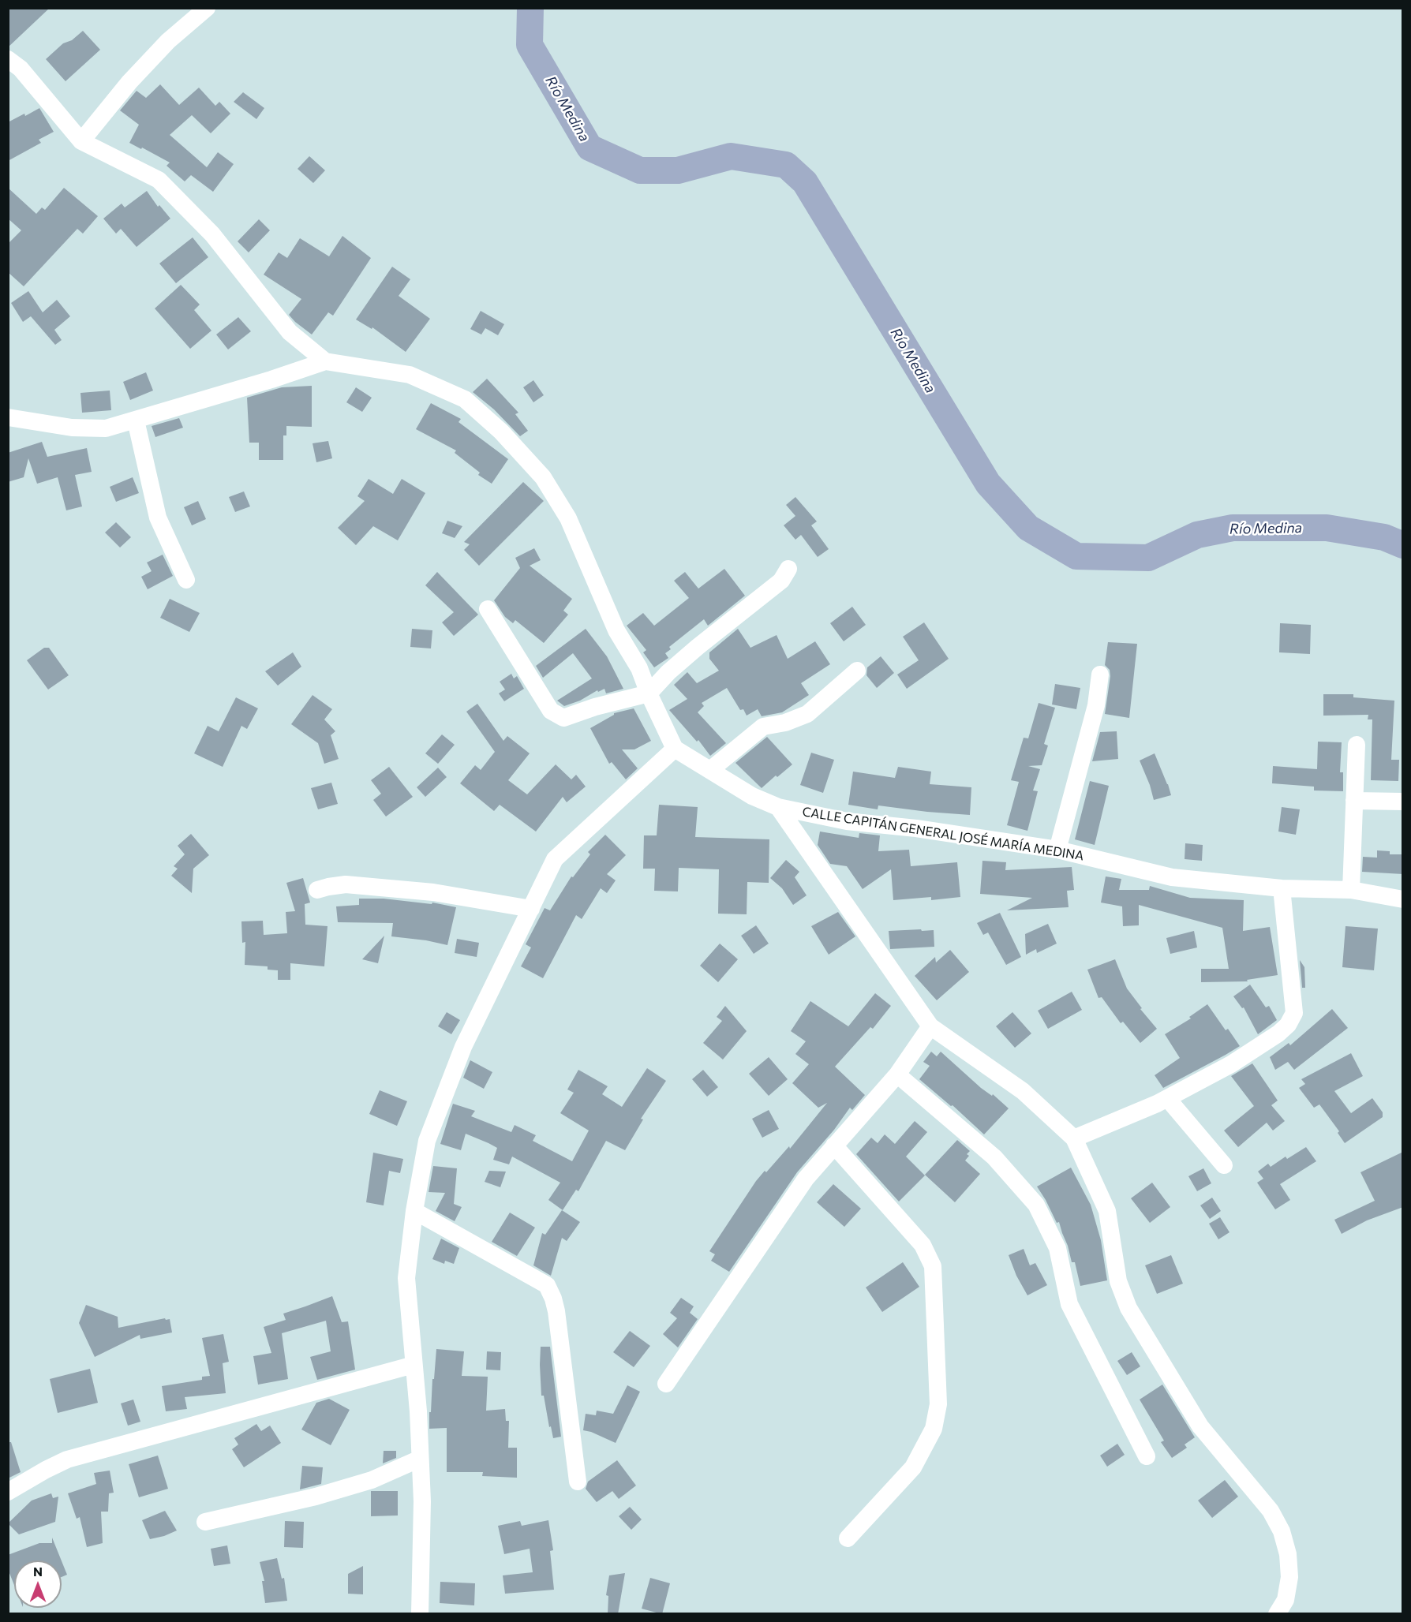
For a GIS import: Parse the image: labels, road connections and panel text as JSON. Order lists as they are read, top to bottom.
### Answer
{
  "streets": {
    "street": ["CALLE CAPITÁN GENERAL JOSÉ MARÍA MEDINA"]
  },
  "water": ["Río Medina"],
  "north": "top"
}
